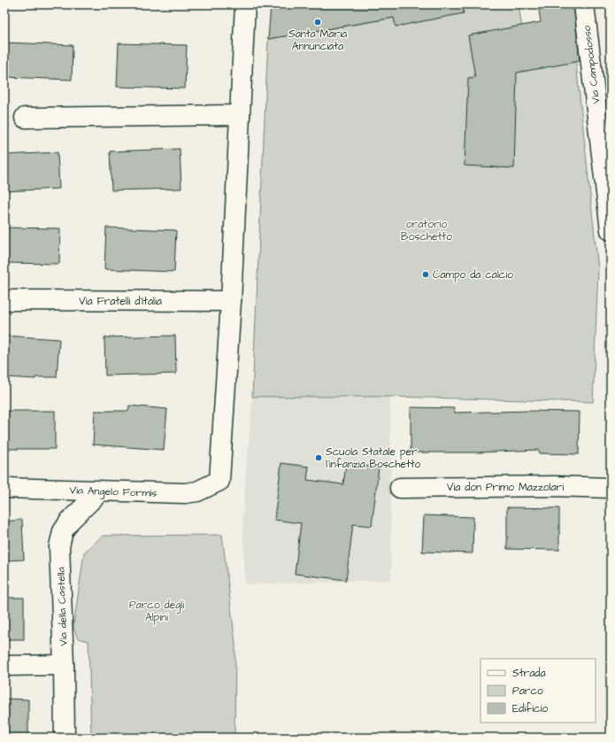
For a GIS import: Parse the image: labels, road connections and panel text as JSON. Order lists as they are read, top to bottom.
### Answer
{
  "streets": {
    "street": [
      "Via Campodosso",
      "Via Fratelli d'Italia",
      "Via don Primo Mazzolari",
      "Via Angelo Formis",
      "Via della Castella"
    ]
  },
  "crossings": [
    ["Via Fratelli d'Italia", "Via Angelo Formis"],
    ["Via Angelo Formis", "Via della Castella"]
  ],
  "parks": ["oratorio Boschetto", "Parco degli Alpini"],
  "places": ["Santa Maria Annunciata", "Campo da calcio", "Scuola Statale per l'infanzia Boschetto"],
  "legend": ["Strada", "Parco", "Edificio"]
}
